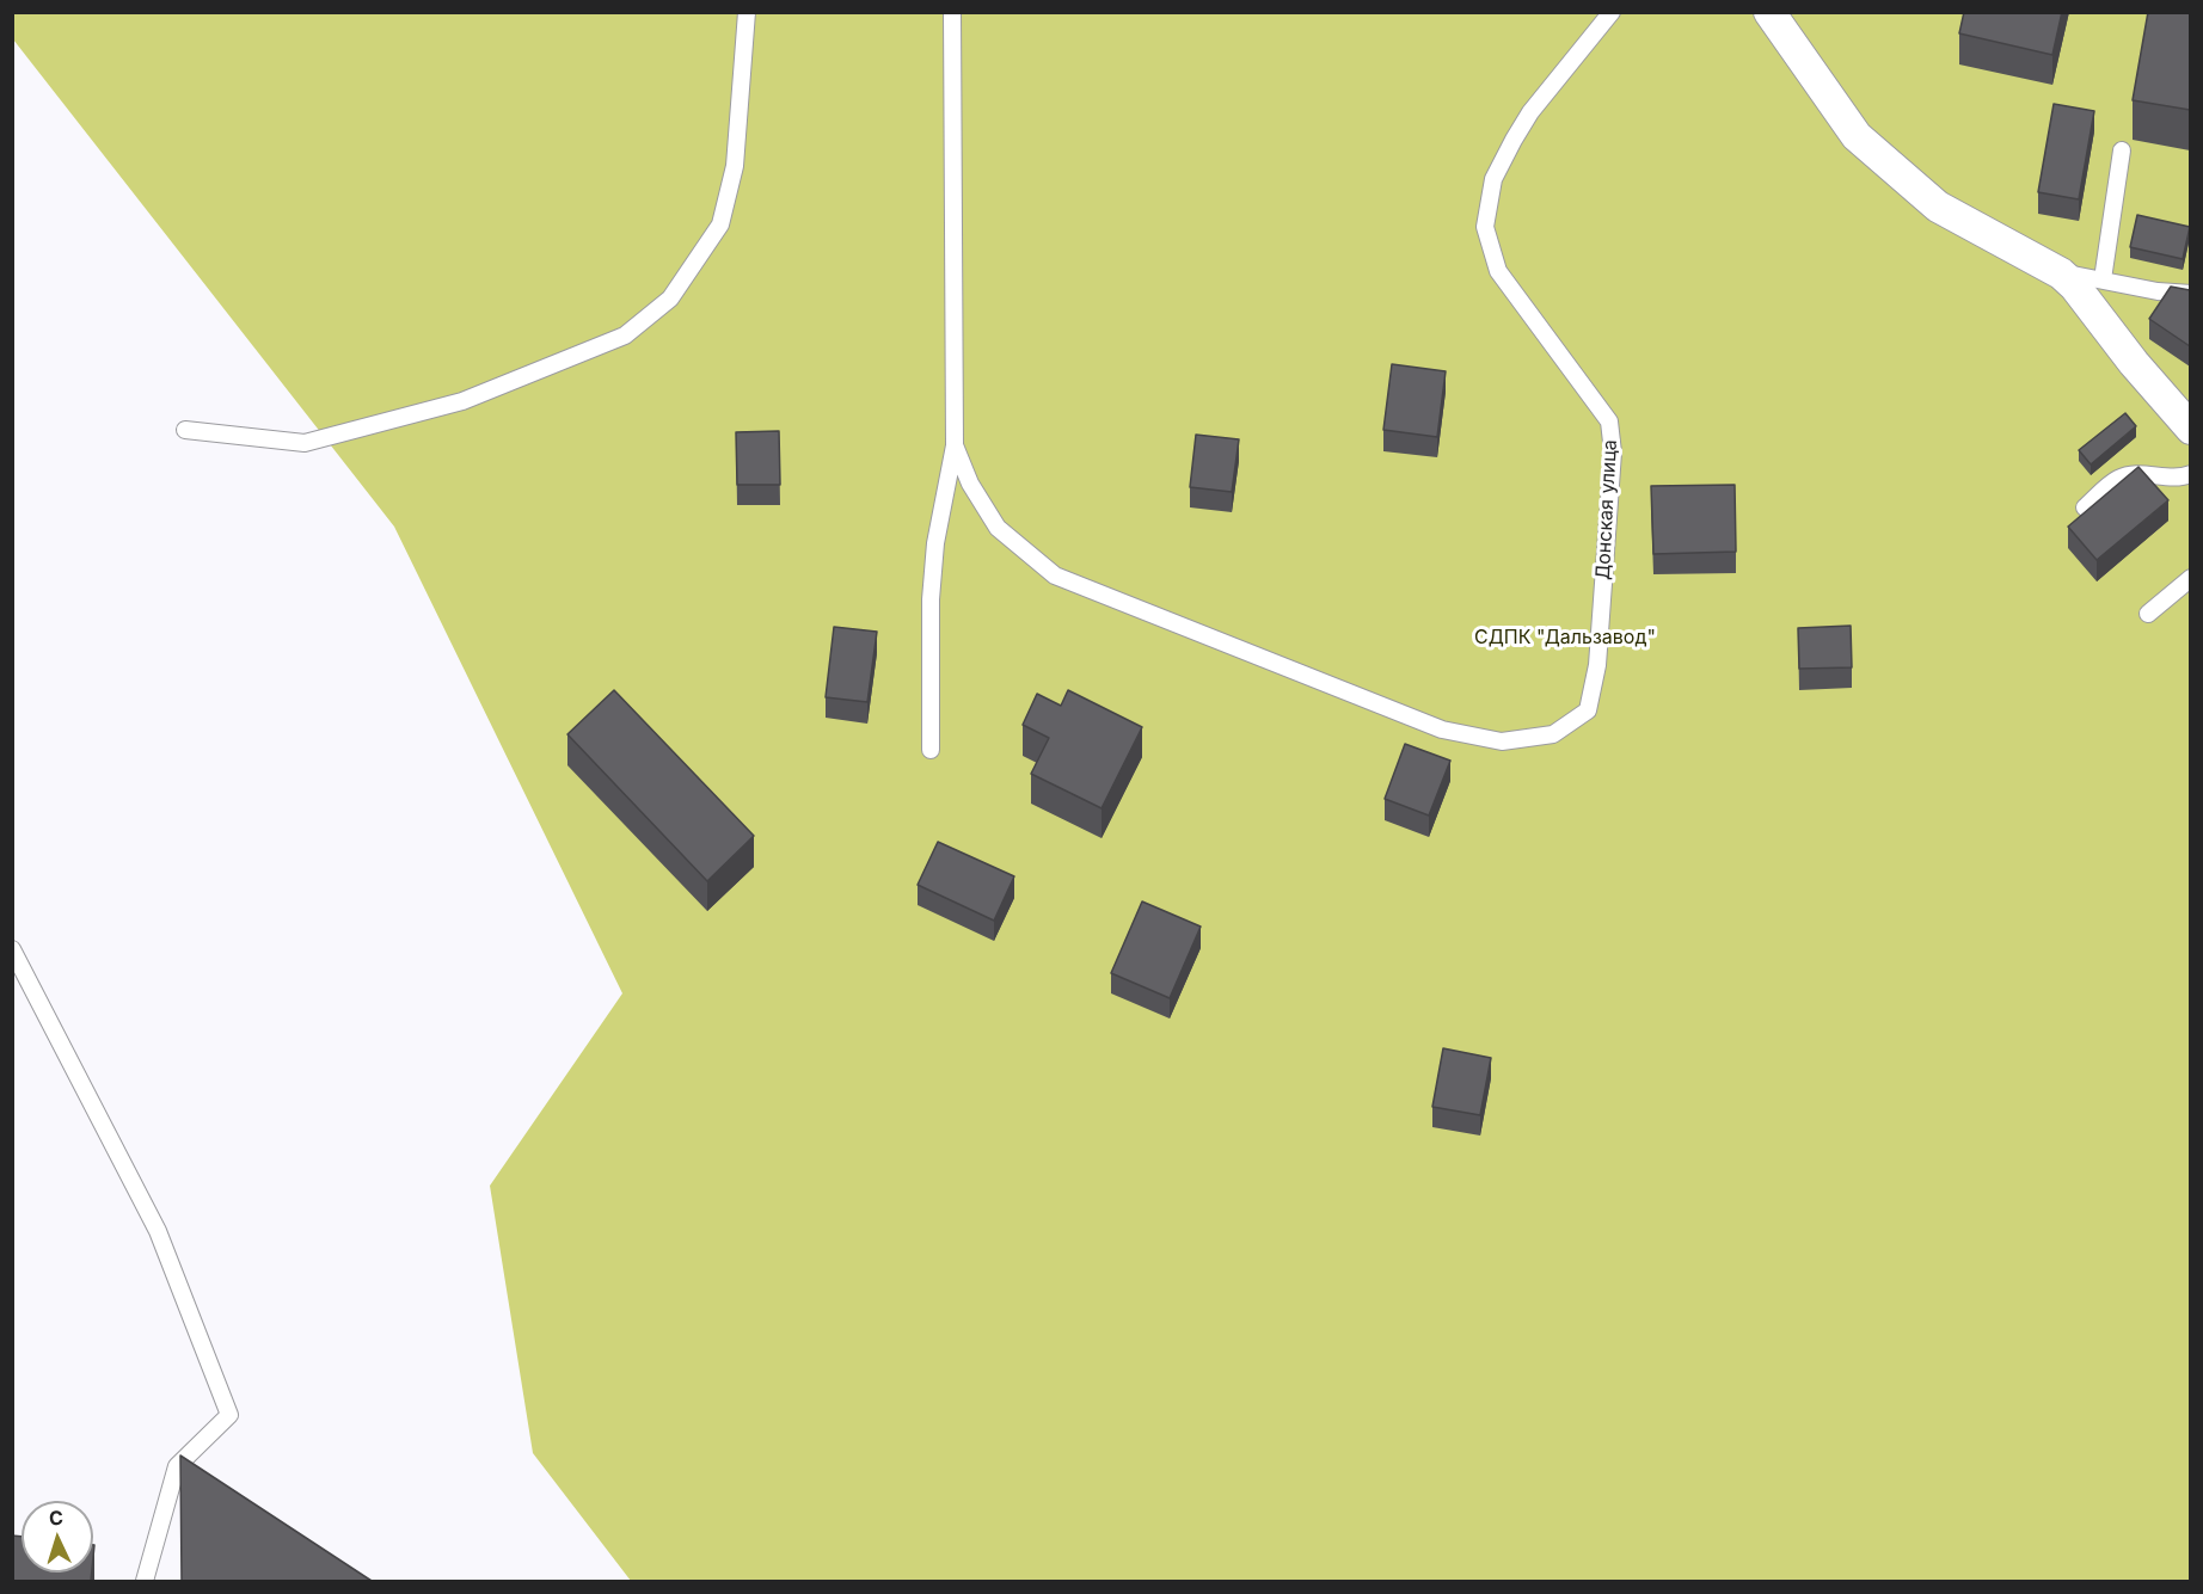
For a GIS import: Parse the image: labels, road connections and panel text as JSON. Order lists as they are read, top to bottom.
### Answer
{
  "streets": {
    "lane": ["Донская улица"]
  },
  "parks": ["СДПК \"Дальзавод\""],
  "north": "top"
}
